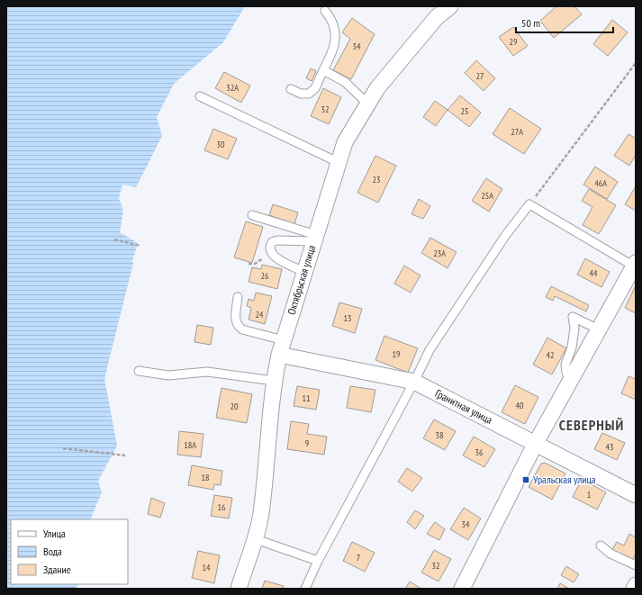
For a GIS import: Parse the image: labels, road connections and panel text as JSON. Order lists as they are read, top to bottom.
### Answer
{
  "streets": {
    "street": ["Октябрьская улица", "Гранитная улица"]
  },
  "crossings": [
    ["Октябрьская улица", "Гранитная улица"]
  ],
  "districts": ["СЕВЕРНЫЙ"],
  "places": {
    "transit": ["Уральская улица"]
  },
  "house_numbers": [
    "29",
    "34",
    "27",
    "32А",
    "32",
    "25",
    "27А",
    "30",
    "23",
    "46А",
    "25А",
    "23А",
    "44",
    "26",
    "24",
    "13",
    "19",
    "42",
    "11",
    "40",
    "20",
    "38",
    "9",
    "18А",
    "43",
    "36",
    "18",
    "1",
    "16",
    "34",
    "7",
    "32",
    "14"
  ],
  "legend": ["Улица", "Вода", "Здание"],
  "scale_bar": "50 m"
}
